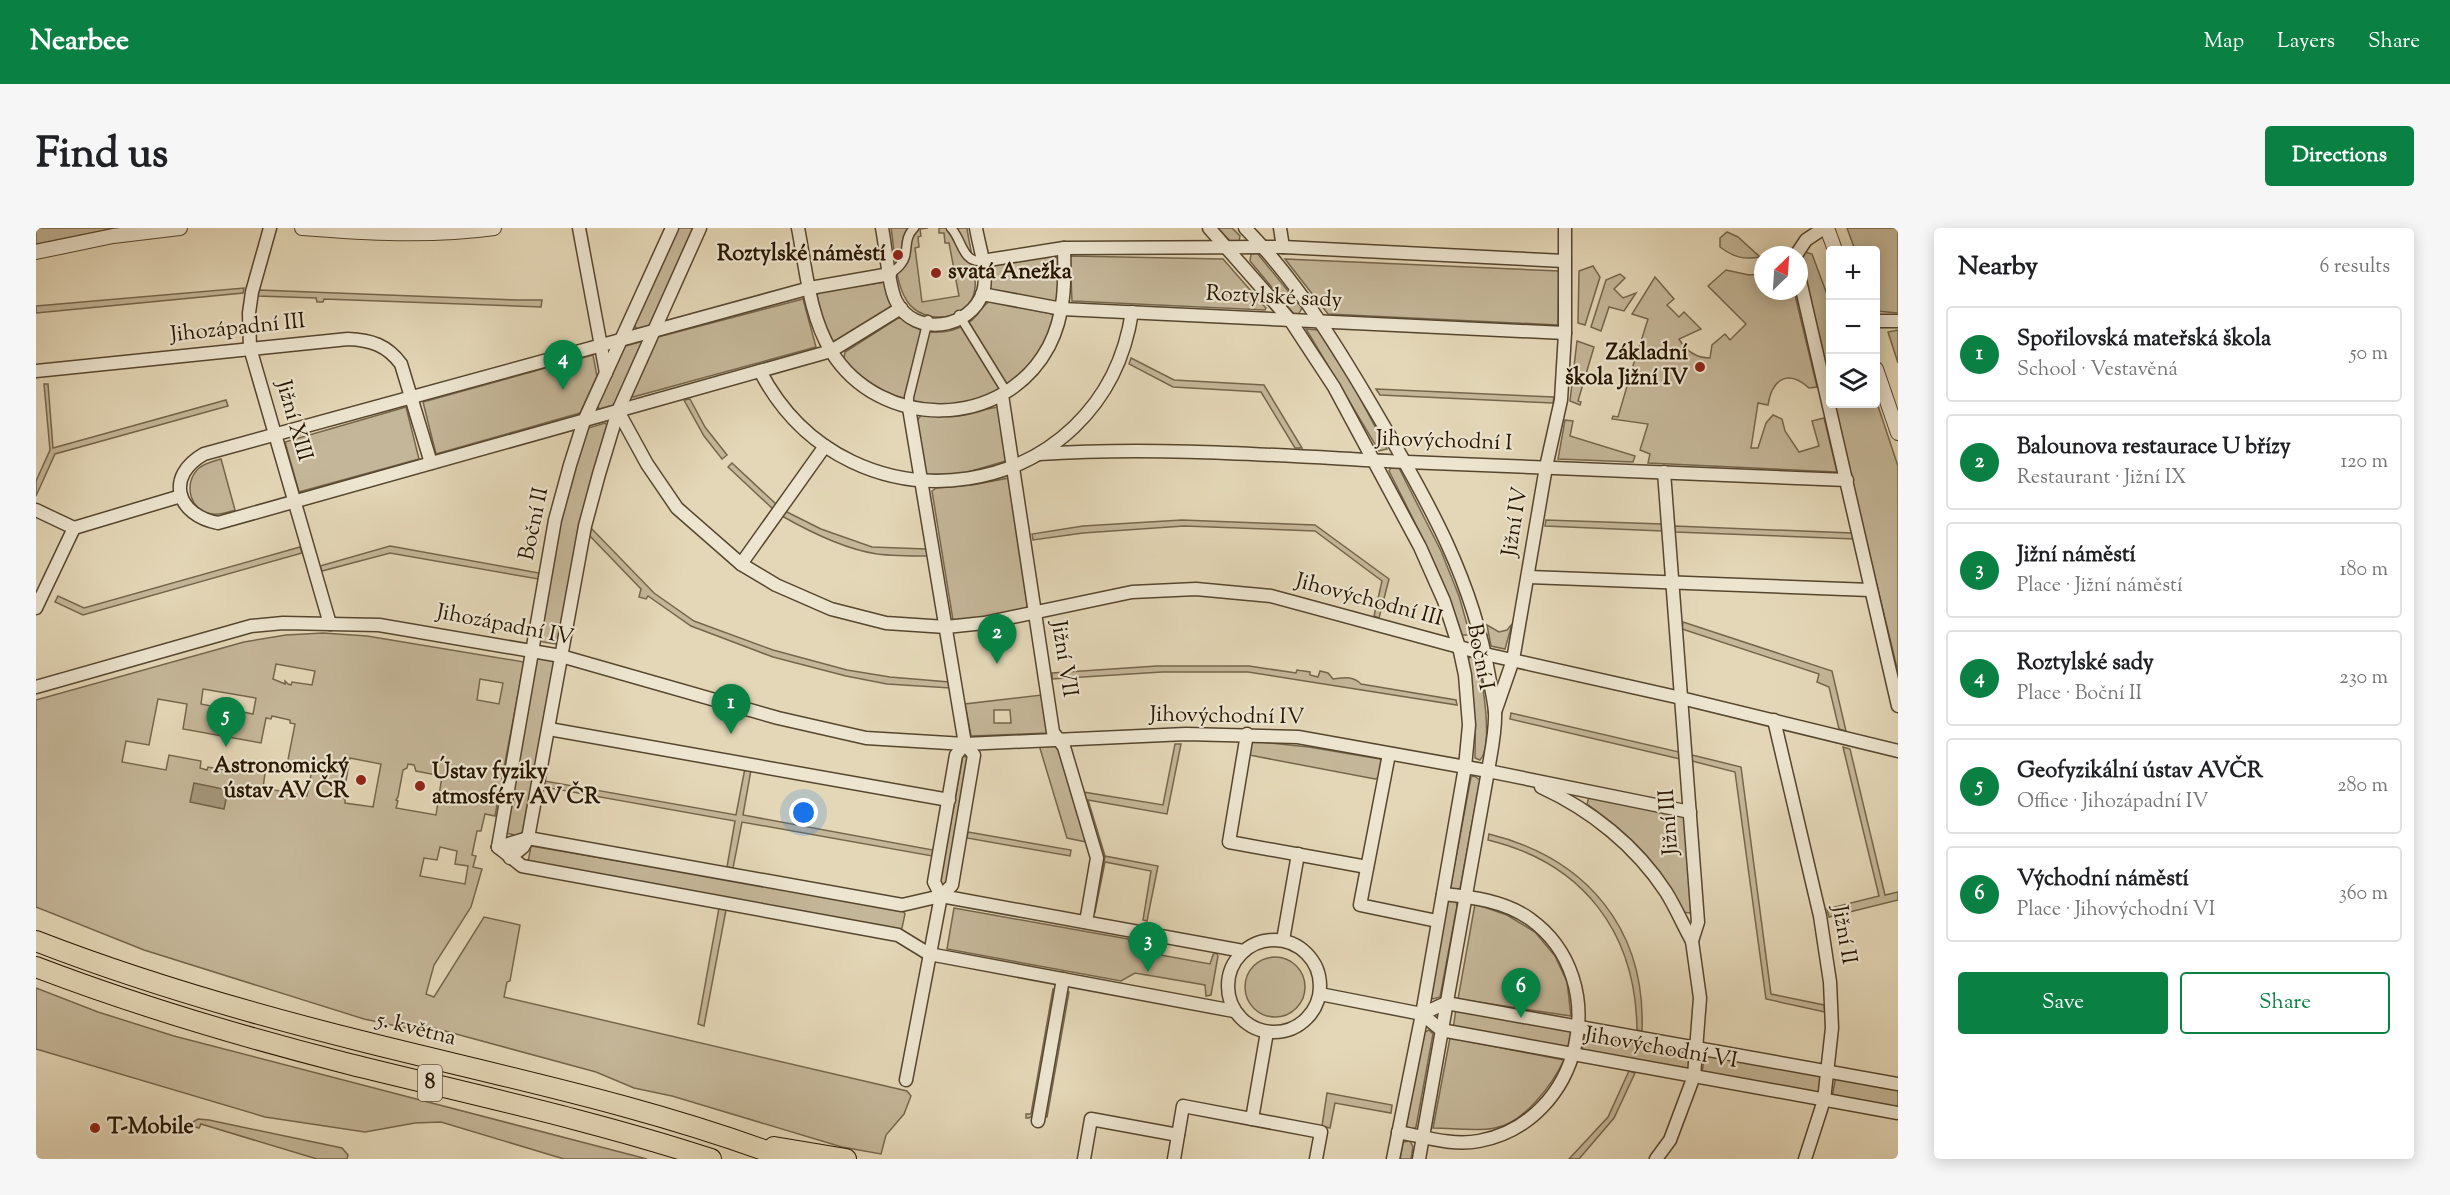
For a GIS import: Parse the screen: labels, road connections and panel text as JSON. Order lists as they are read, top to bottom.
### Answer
{
  "streets": {
    "highway": ["5. května", "8"],
    "street": [
      "Roztylské sady",
      "Jihozápadní III",
      "Jižní XIII",
      "Jihovýchodní I",
      "Jižní IV",
      "Boční II",
      "Jihovýchodní III",
      "Jihozápadní IV",
      "Boční I",
      "Jižní VII",
      "Jihovýchodní IV",
      "Jižní III",
      "Jižní II",
      "Jihovýchodní VI"
    ]
  },
  "crossings": [
    ["Roztylské sady", "Jižní IV"],
    ["Roztylské sady", "Boční I"],
    ["Jihozápadní III", "Jižní XIII"],
    ["Jižní XIII", "Jihozápadní IV"],
    ["Jihovýchodní I", "Jižní IV"],
    ["Jihovýchodní I", "Boční I"],
    ["Jihovýchodní I", "Jižní III"],
    ["Jižní IV", "Jihovýchodní III"],
    ["Jižní IV", "Boční I"],
    ["Boční II", "Jihozápadní IV"],
    ["Jihovýchodní III", "Boční I"],
    ["Jihovýchodní III", "Jižní VII"],
    ["Jihovýchodní III", "Jižní III"],
    ["Jihovýchodní III", "Jižní II"],
    ["Jihozápadní IV", "Jihovýchodní IV"],
    ["Boční I", "Jihovýchodní IV"],
    ["Boční I", "Jihovýchodní VI"],
    ["Jižní VII", "Jihovýchodní IV"],
    ["Jihovýchodní IV", "Jižní III"],
    ["Jižní III", "Jihovýchodní VI"],
    ["Jižní II", "Jihovýchodní VI"]
  ],
  "places": [
    "Roztylské náměstí",
    "svatá Anežka",
    "Základní škola Jižní IV",
    "Astronomický ústav AV ČR",
    "Ústav fyziky atmosféry AV ČR",
    "T-Mobile"
  ],
  "north": "top right",
  "page": {
    "header": "Nearbee",
    "nav": ["Map", "Layers", "Share"],
    "title": "Find us",
    "buttons": [
      "Directions",
      ["Save", "Share"]
    ],
    "heading": ["Nearby", "6 results"],
    "map_buttons": ["+", "−"],
    "list": [
      {
        "mark": "1",
        "name": "Spořilovská mateřská škola",
        "note": "School · Vestavěná",
        "value": "50 m"
      },
      {
        "mark": "2",
        "name": "Balounova restaurace U břízy",
        "note": "Restaurant · Jižní IX",
        "value": "120 m"
      },
      {
        "mark": "3",
        "name": "Jižní náměstí",
        "note": "Place · Jižní náměstí",
        "value": "180 m"
      },
      {
        "mark": "4",
        "name": "Roztylské sady",
        "note": "Place · Boční II",
        "value": "230 m"
      },
      {
        "mark": "5",
        "name": "Geofyzikální ústav AVČR",
        "note": "Office · Jihozápadní IV",
        "value": "280 m"
      },
      {
        "mark": "6",
        "name": "Východní náměstí",
        "note": "Place · Jihovýchodní VI",
        "value": "360 m"
      }
    ],
    "pins": [
      "4",
      "2",
      "1",
      "5",
      "3",
      "6"
    ]
  }
}
